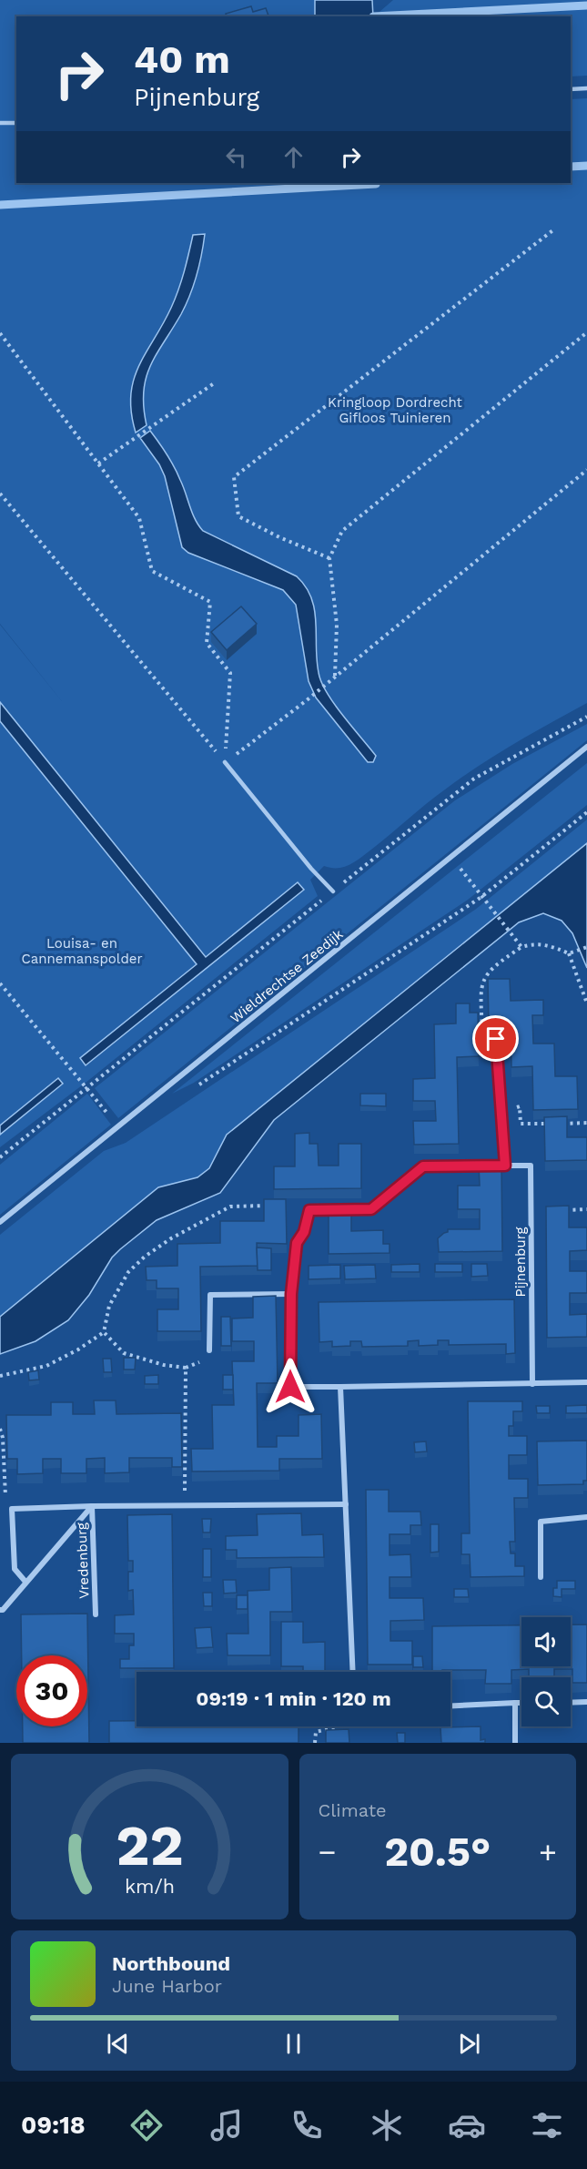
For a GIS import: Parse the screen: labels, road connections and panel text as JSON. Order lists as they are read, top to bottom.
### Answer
{
  "streets": {
    "street": ["Wieldrechtse Zeedijk", "Pijnenburg", "Vredenburg"]
  },
  "parks": ["Kringloop Dordrecht Gifloos Tuinieren", "Louisa- en Cannemanspolder"],
  "page": {
    "turn": ["40 m", "Pijnenburg"],
    "limit": "30",
    "trip": "09:19 · 1 min · 120 m",
    "tile": "Climate",
    "heat": ["−", "20.5°", "+"],
    "song": ["Northbound", "June Harbor"],
    "tabs": "09:18",
    "gauge": ["22", "km/h"]
  }
}
